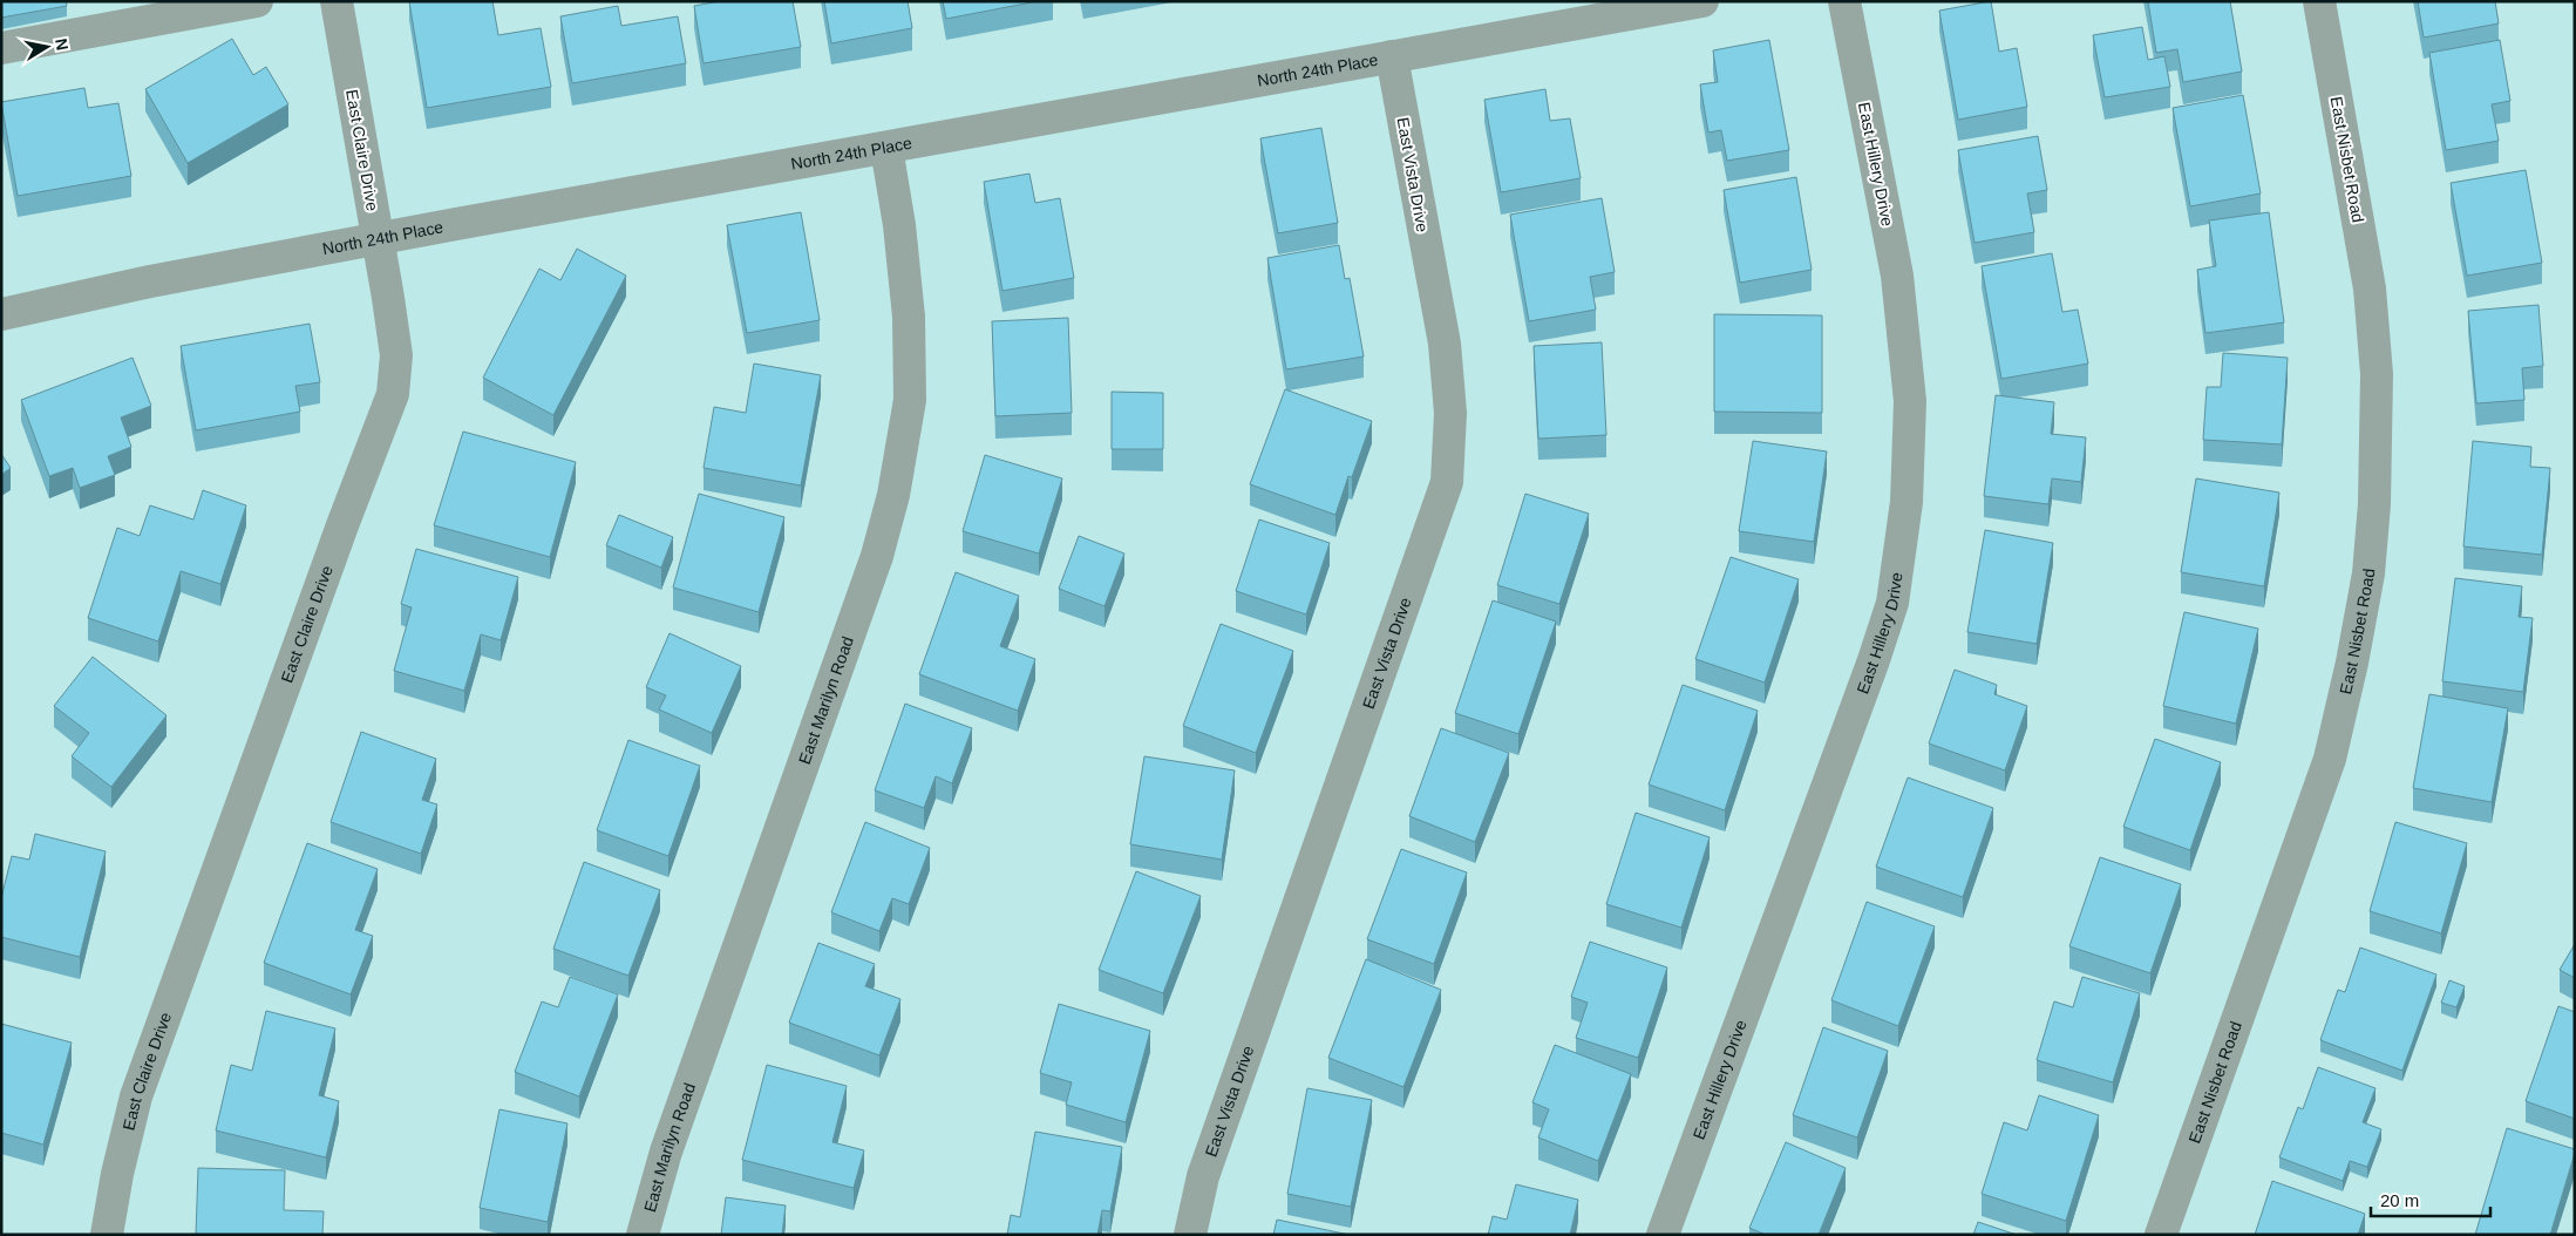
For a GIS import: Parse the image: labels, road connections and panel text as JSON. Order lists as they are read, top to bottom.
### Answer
{
  "streets": {
    "street": [
      "North 24th Place",
      "East Claire Drive",
      "East Nisbet Road",
      "East Hillery Drive",
      "East Vista Drive",
      "East Marilyn Road"
    ]
  },
  "crossings": [
    ["North 24th Place", "East Claire Drive"],
    ["North 24th Place", "East Vista Drive"],
    ["North 24th Place", "East Marilyn Road"]
  ],
  "scale_bar": "20 m",
  "north": "right"
}
